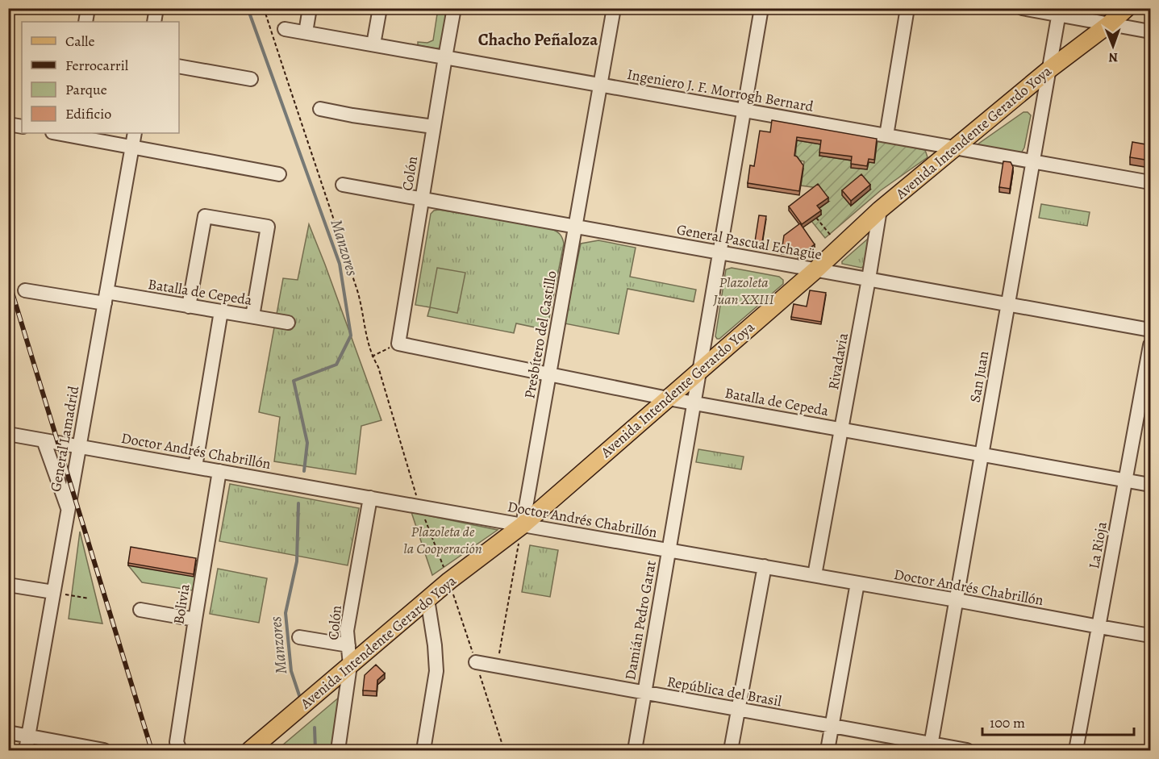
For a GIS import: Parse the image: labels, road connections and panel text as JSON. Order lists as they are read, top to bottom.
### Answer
{
  "streets": {
    "main road": ["Avenida Intendente Gerardo Yoya"],
    "street": [
      "Ingeniero J. F. Morrogh Bernard",
      "Colón",
      "General Pascual Echagüe",
      "Batalla de Cepeda",
      "Presbítero del Castillo",
      "Rivadavia",
      "San Juan",
      "General Lamadrid",
      "Doctor Andrés Chabrillón",
      "La Rioja",
      "Bolivia",
      "Damián Pedro Garat",
      "República del Brasil"
    ]
  },
  "crossings": [
    ["Ingeniero J. F. Morrogh Bernard", "Avenida Intendente Gerardo Yoya"],
    ["Ingeniero J. F. Morrogh Bernard", "Colón"],
    ["Ingeniero J. F. Morrogh Bernard", "Presbítero del Castillo"],
    ["Ingeniero J. F. Morrogh Bernard", "San Juan"],
    ["Ingeniero J. F. Morrogh Bernard", "Damián Pedro Garat"],
    ["Avenida Intendente Gerardo Yoya", "Colón"],
    ["Avenida Intendente Gerardo Yoya", "General Pascual Echagüe"],
    ["Avenida Intendente Gerardo Yoya", "Batalla de Cepeda"],
    ["Avenida Intendente Gerardo Yoya", "Presbítero del Castillo"],
    ["Avenida Intendente Gerardo Yoya", "Rivadavia"],
    ["Avenida Intendente Gerardo Yoya", "San Juan"],
    ["Avenida Intendente Gerardo Yoya", "Doctor Andrés Chabrillón"],
    ["Avenida Intendente Gerardo Yoya", "Damián Pedro Garat"],
    ["Colón", "General Pascual Echagüe"],
    ["Colón", "Batalla de Cepeda"],
    ["Colón", "Doctor Andrés Chabrillón"],
    ["General Pascual Echagüe", "Presbítero del Castillo"],
    ["General Pascual Echagüe", "Rivadavia"],
    ["General Pascual Echagüe", "San Juan"],
    ["General Pascual Echagüe", "Damián Pedro Garat"],
    ["Batalla de Cepeda", "Presbítero del Castillo"],
    ["Batalla de Cepeda", "Rivadavia"],
    ["Batalla de Cepeda", "San Juan"],
    ["Batalla de Cepeda", "General Lamadrid"],
    ["Batalla de Cepeda", "La Rioja"],
    ["Batalla de Cepeda", "Damián Pedro Garat"],
    ["Presbítero del Castillo", "Doctor Andrés Chabrillón"],
    ["Rivadavia", "Doctor Andrés Chabrillón"],
    ["San Juan", "Doctor Andrés Chabrillón"],
    ["San Juan", "República del Brasil"],
    ["General Lamadrid", "Doctor Andrés Chabrillón"],
    ["Doctor Andrés Chabrillón", "La Rioja"],
    ["Doctor Andrés Chabrillón", "Bolivia"],
    ["Doctor Andrés Chabrillón", "Damián Pedro Garat"],
    ["Damián Pedro Garat", "República del Brasil"]
  ],
  "districts": ["Chacho Peñaloza"],
  "water": ["Manzores"],
  "parks": ["Plazoleta Juan XXIII", "Plazoleta de la Cooperación"],
  "legend": [
    "Calle",
    "Ferrocarril",
    "Parque",
    "Edificio"
  ],
  "scale_bar": "100 m",
  "north": "bottom"
}
